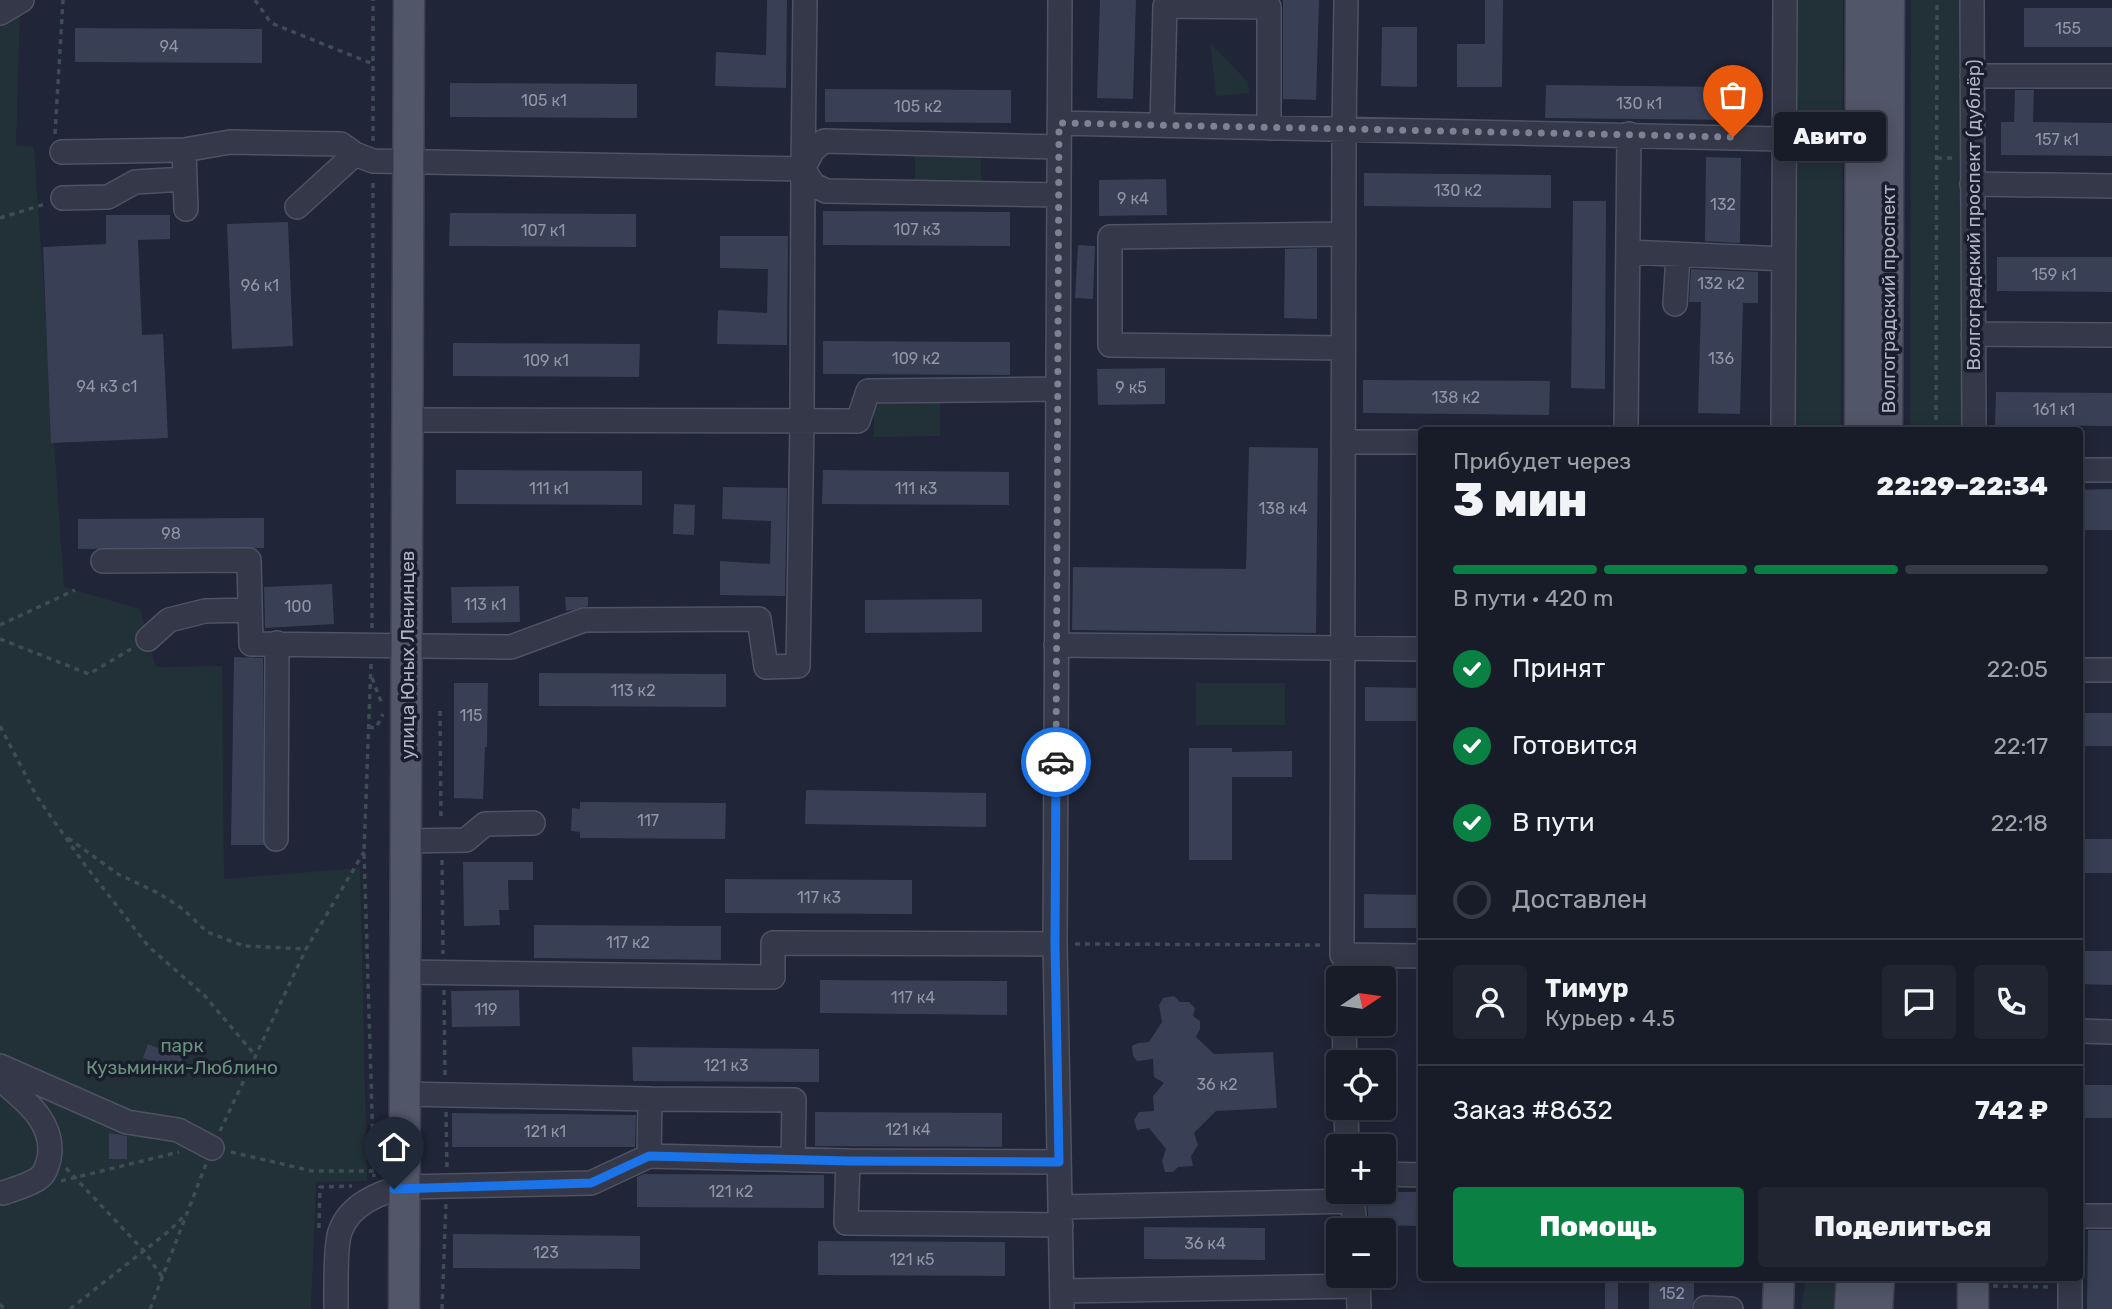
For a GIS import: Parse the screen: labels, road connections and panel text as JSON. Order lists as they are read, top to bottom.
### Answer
{
  "streets": {
    "main road": ["Волгоградский проспект", "улица Юных Ленинцев"],
    "street": ["Волгоградский проспект (дублёр)"]
  },
  "parks": ["парк Кузьминки-Люблино"],
  "places": ["Авито"],
  "house_numbers": [
    "155",
    "94",
    "105 к1",
    "130 к1",
    "105 к2",
    "157 к1",
    "130 к2",
    "9 к4",
    "132",
    "107 к3",
    "107 к1",
    "159 к1",
    "132 к2",
    "96 к1",
    "109 к2",
    "136",
    "109 к1",
    "94 к3 с1",
    "9 к5",
    "138 к2",
    "161 к1",
    "111 к1",
    "111 к3",
    "138 к4",
    "98",
    "113 к1",
    "100",
    "113 к2",
    "115",
    "117",
    "117 к3",
    "117 к2",
    "117 к4",
    "119",
    "121 к3",
    "36 к2",
    "121 к4",
    "121 к1",
    "121 к2",
    "36 к4",
    "123",
    "121 к5",
    "152"
  ],
  "north": "right",
  "page": {
    "bubble": "Авито",
    "heading": ["3 мин", "Прибудет через", "22:29–22:34"],
    "panel": [
      "Тимур",
      "Курьер · 4.5",
      "Заказ #8632",
      "742 ₽"
    ],
    "bar": "В пути · 420 m",
    "list": [
      ["Принят", "22:05"],
      ["Готовится", "22:17"],
      ["В пути", "22:18"],
      "Доставлен"
    ],
    "map_buttons": ["+", "−"],
    "buttons": ["Помощь", "Поделиться"]
  }
}
